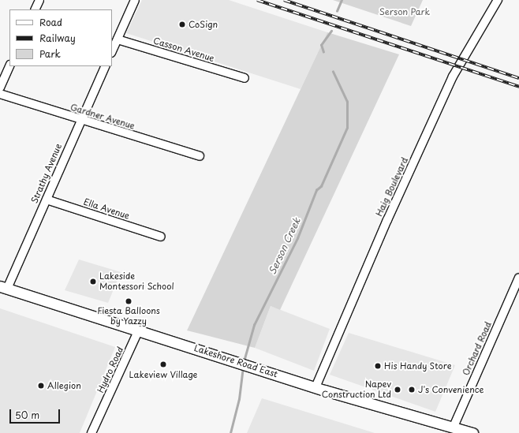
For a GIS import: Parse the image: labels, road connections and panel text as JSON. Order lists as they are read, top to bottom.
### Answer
{
  "streets": {
    "main road": ["Lakeshore Road East"],
    "street": [
      "Casson Avenue",
      "Gardner Avenue",
      "Strathy Avenue",
      "Haig Boulevard",
      "Ella Avenue",
      "Orchard Road",
      "Hydro Road"
    ]
  },
  "crossings": [
    ["Gardner Avenue", "Strathy Avenue"],
    ["Strathy Avenue", "Ella Avenue"],
    ["Strathy Avenue", "Lakeshore Road East"],
    ["Haig Boulevard", "Lakeshore Road East"],
    ["Orchard Road", "Lakeshore Road East"],
    ["Lakeshore Road East", "Hydro Road"]
  ],
  "water": ["Serson Creek"],
  "parks": ["Serson Park"],
  "places": [
    "CoSign",
    "Lakeside Montessori School",
    "Fiesta Balloons by Yazzy",
    "Lakeview Village",
    "His Handy Store",
    "Allegion",
    "Napev Construction Ltd",
    "J's Convenience"
  ],
  "legend": ["Road", "Railway", "Park"],
  "scale_bar": "50 m"
}
